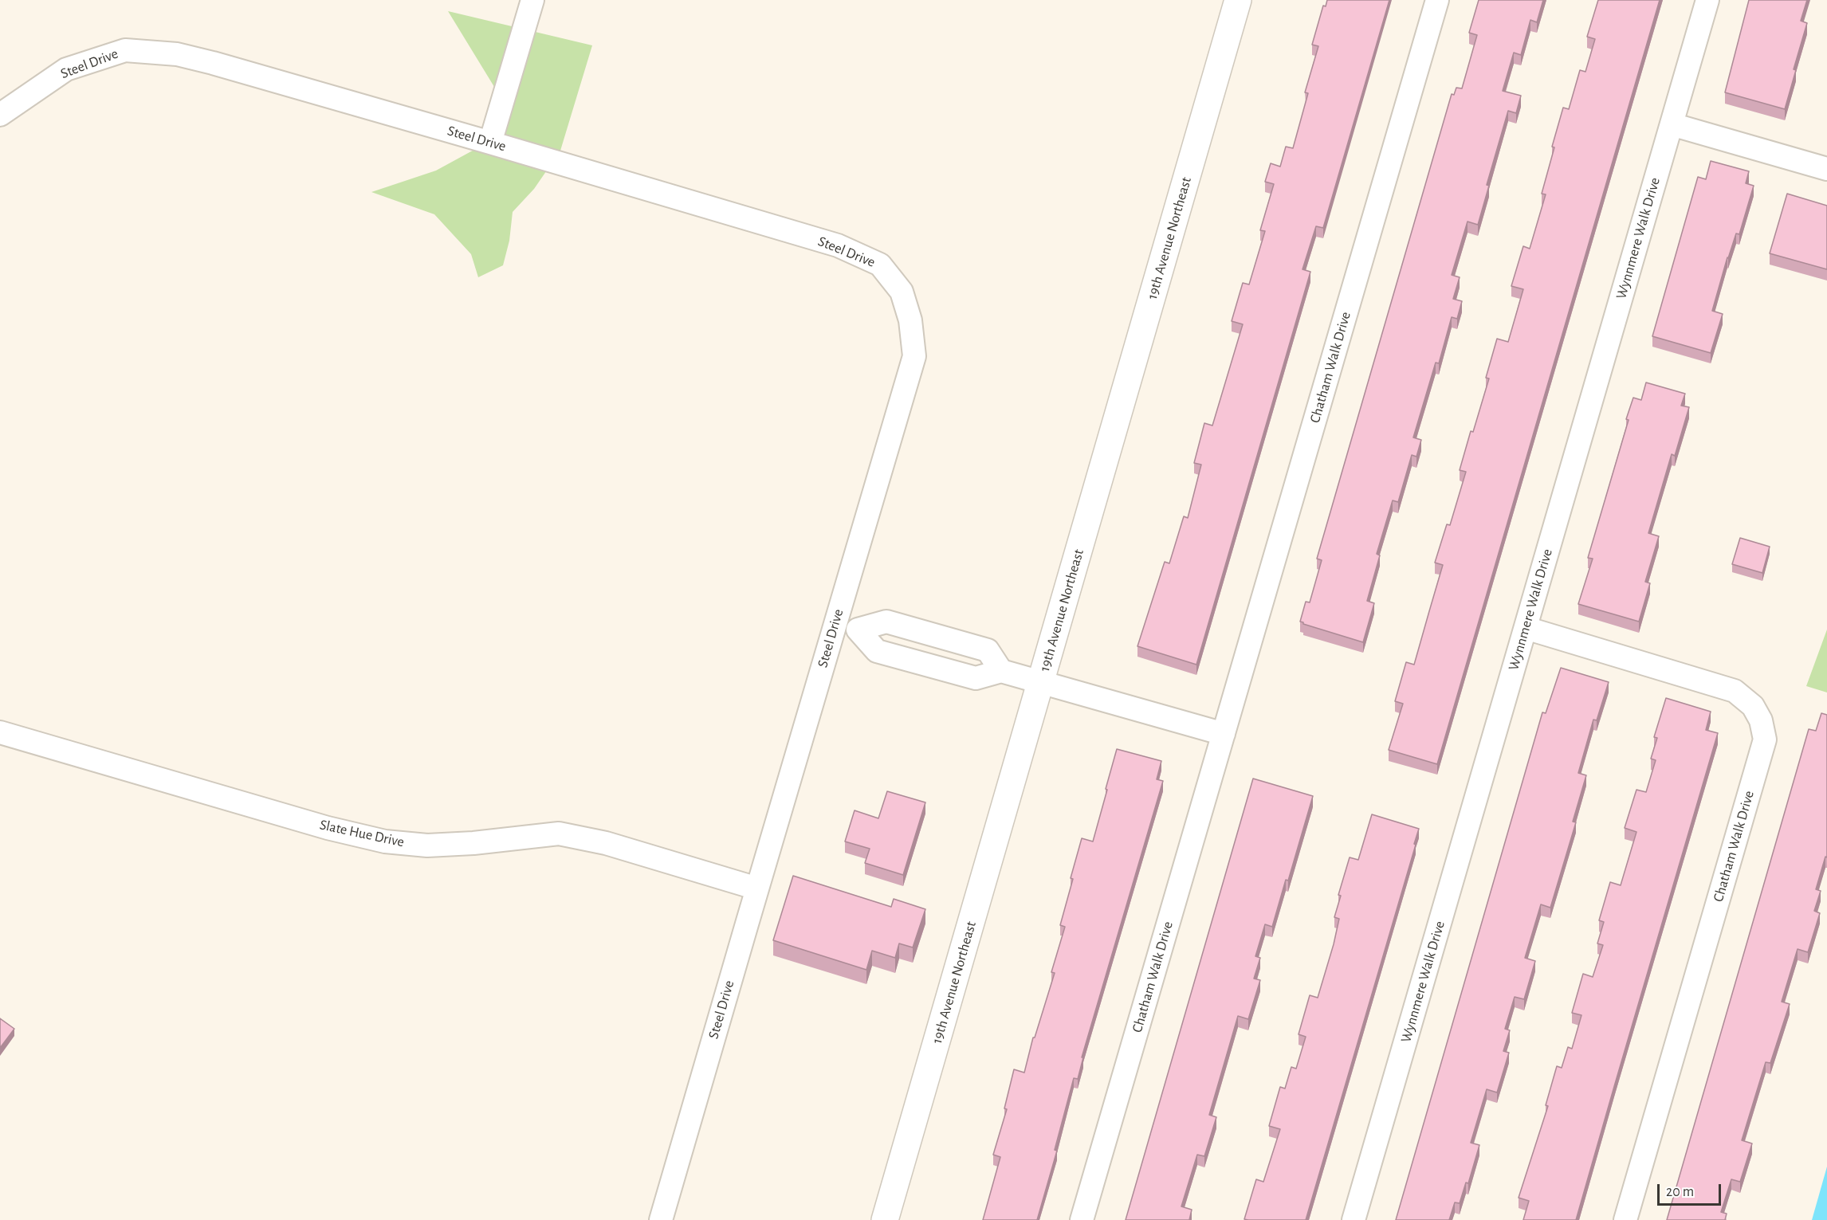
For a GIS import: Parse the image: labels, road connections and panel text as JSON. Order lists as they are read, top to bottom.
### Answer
{
  "streets": {
    "street": [
      "Steel Drive",
      "19th Avenue Northeast",
      "Wynnmere Walk Drive",
      "Chatham Walk Drive",
      "Slate Hue Drive"
    ]
  },
  "crossings": [
    ["Steel Drive", "Slate Hue Drive"],
    ["Wynnmere Walk Drive", "Chatham Walk Drive"]
  ],
  "scale_bar": "20 m"
}
